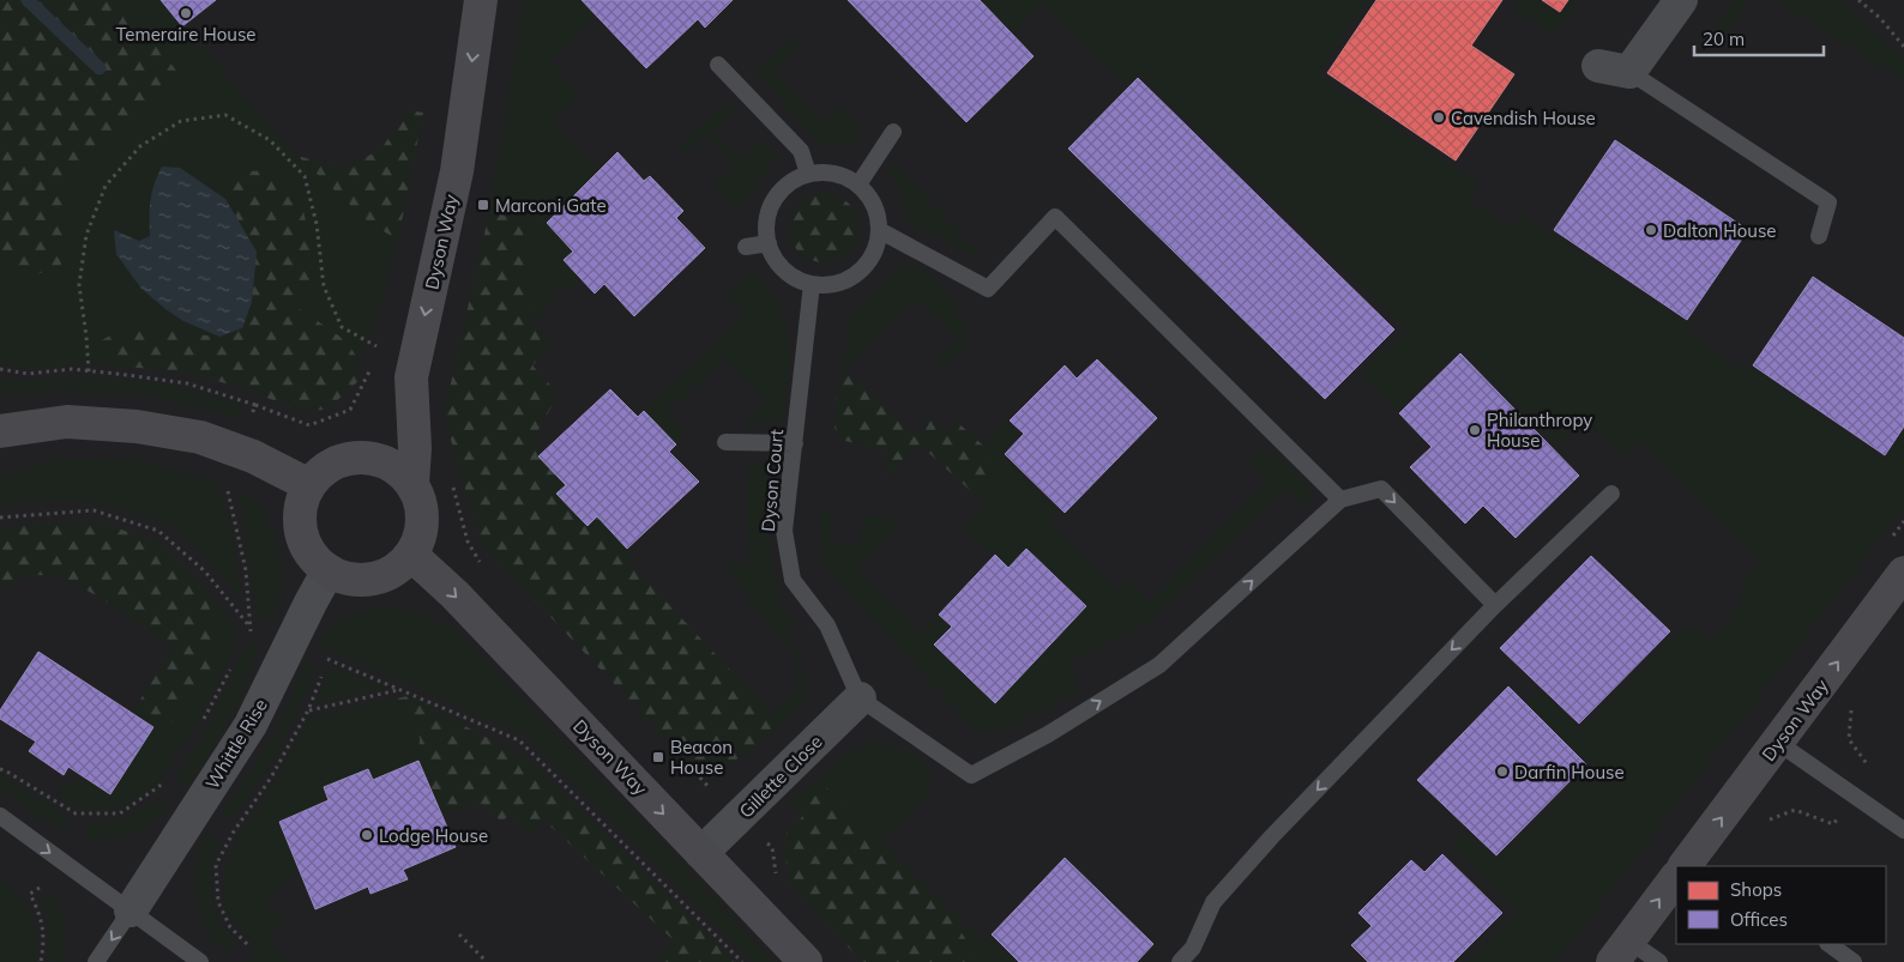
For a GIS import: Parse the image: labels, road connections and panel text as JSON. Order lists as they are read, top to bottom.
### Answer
{
  "streets": {
    "street": ["Dyson Way", "Whittle Rise", "Gillette Close"],
    "lane": ["Dyson Court"]
  },
  "crossings": [
    ["Dyson Way", "Whittle Rise"],
    ["Dyson Way", "Gillette Close"],
    ["Dyson Court", "Gillette Close"]
  ],
  "places": {
    "other": [
      "Temeraire House",
      "Cavendish House",
      "Dalton House",
      "Philanthropy House",
      "Darfin House",
      "Lodge House"
    ],
    "transit": ["Marconi Gate", "Beacon House"]
  },
  "legend": ["Shops", "Offices"],
  "scale_bar": "20 m"
}
